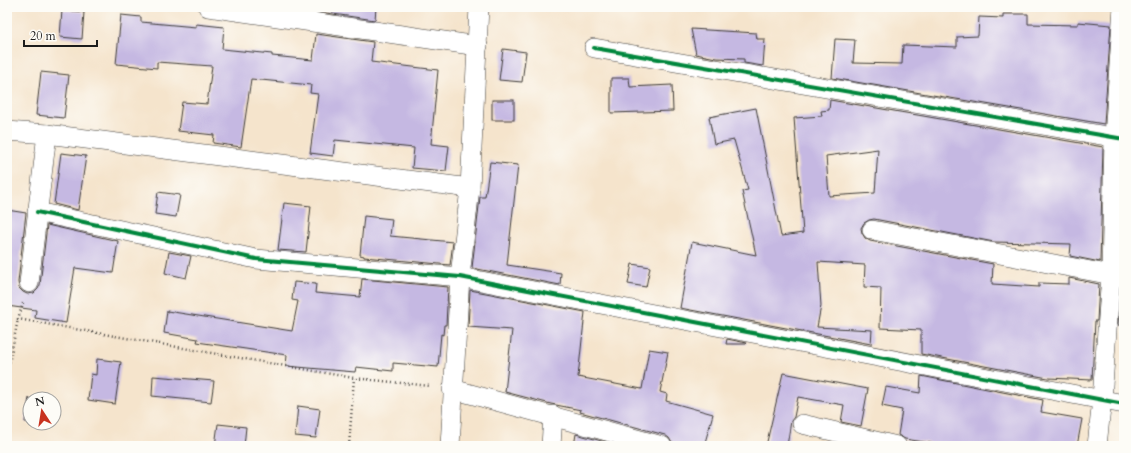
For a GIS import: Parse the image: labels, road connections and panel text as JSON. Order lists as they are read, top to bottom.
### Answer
{
  "scale_bar": "20 m",
  "north": "top"
}
